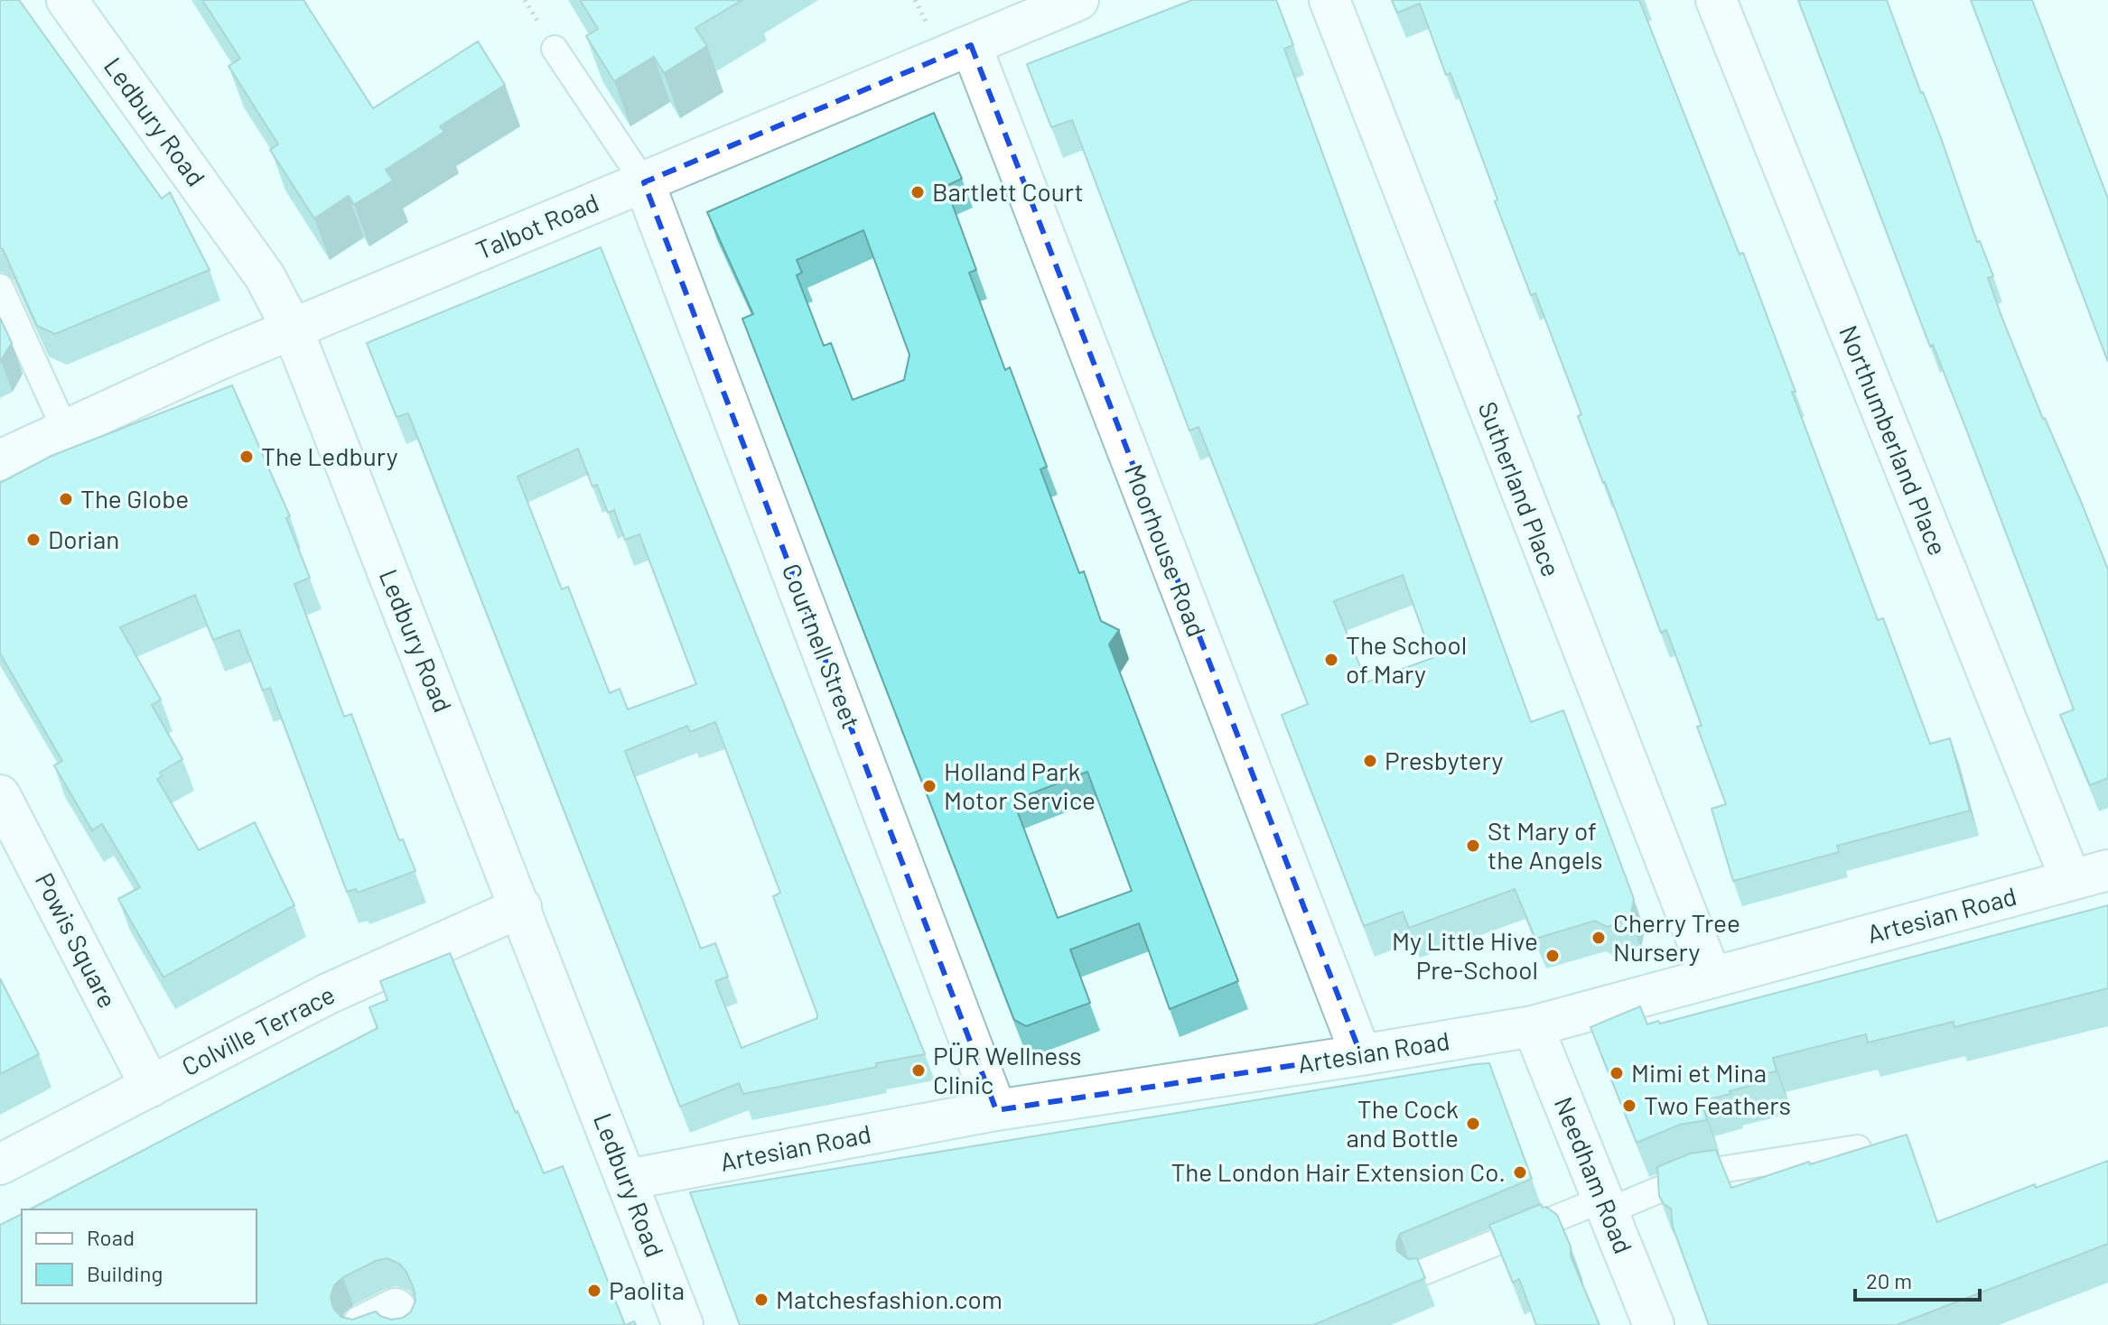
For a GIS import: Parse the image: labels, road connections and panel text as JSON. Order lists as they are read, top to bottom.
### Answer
{
  "streets": {
    "street": [
      "Ledbury Road",
      "Talbot Road",
      "Northumberland Place",
      "Sutherland Place",
      "Moorhouse Road",
      "Courtnell Street",
      "Artesian Road",
      "Powis Square",
      "Colville Terrace",
      "Needham Road"
    ]
  },
  "crossings": [
    ["Ledbury Road", "Talbot Road"],
    ["Ledbury Road", "Artesian Road"],
    ["Ledbury Road", "Colville Terrace"],
    ["Talbot Road", "Moorhouse Road"],
    ["Talbot Road", "Courtnell Street"],
    ["Northumberland Place", "Artesian Road"],
    ["Sutherland Place", "Artesian Road"],
    ["Moorhouse Road", "Artesian Road"],
    ["Courtnell Street", "Artesian Road"],
    ["Artesian Road", "Needham Road"],
    ["Powis Square", "Colville Terrace"]
  ],
  "places": [
    "Bartlett Court",
    "The Ledbury",
    "The Globe",
    "Dorian",
    "The School of Mary",
    "Presbytery",
    "Holland Park Motor Service",
    "St Mary of the Angels",
    "Cherry Tree Nursery",
    "My Little Hive Pre-School",
    "PÜR Wellness Clinic",
    "Mimi et Mina",
    "Two Feathers",
    "The Cock and Bottle",
    "The London Hair Extension Co.",
    "Paolita",
    "Matchesfashion.com"
  ],
  "legend": ["Road", "Building"],
  "scale_bar": "20 m"
}
